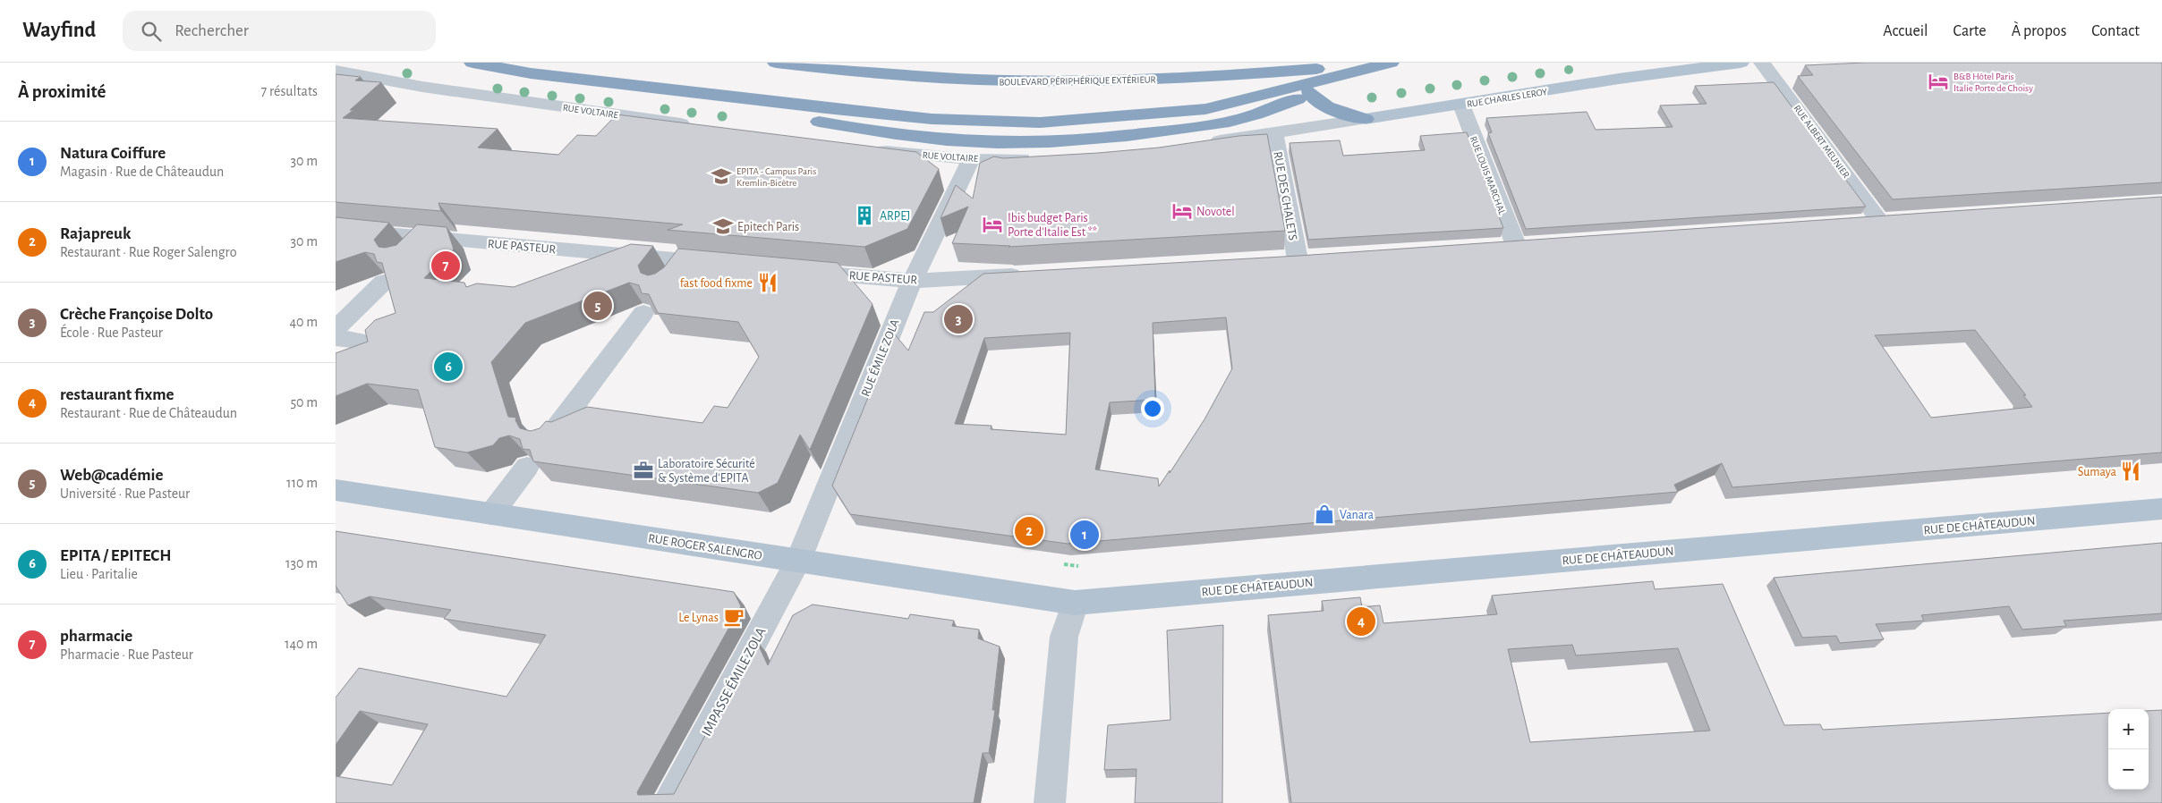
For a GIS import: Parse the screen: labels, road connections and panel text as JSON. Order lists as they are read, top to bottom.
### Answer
{
  "streets": {
    "highway": ["BOULEVARD PÉRIPHÉRIQUE EXTÉRIEUR"],
    "main road": ["RUE CHARLES LEROY", "RUE DE CHÂTEAUDUN", "RUE ROGER SALENGRO"],
    "street": [
      "RUE VOLTAIRE",
      "RUE ALBERT MEUNIER",
      "RUE LOUIS MARCHAL",
      "RUE DES CHALETS",
      "RUE PASTEUR",
      "RUE ÉMILE ZOLA",
      "IMPASSE ÉMILE ZOLA"
    ]
  },
  "crossings": [
    ["RUE CHARLES LEROY", "RUE LOUIS MARCHAL"],
    ["RUE CHARLES LEROY", "RUE DES CHALETS"],
    ["RUE VOLTAIRE", "RUE ÉMILE ZOLA"],
    ["RUE PASTEUR", "RUE ÉMILE ZOLA"],
    ["RUE ÉMILE ZOLA", "RUE ROGER SALENGRO"],
    ["RUE ÉMILE ZOLA", "IMPASSE ÉMILE ZOLA"],
    ["RUE DE CHÂTEAUDUN", "RUE ROGER SALENGRO"],
    ["RUE ROGER SALENGRO", "IMPASSE ÉMILE ZOLA"]
  ],
  "places": {
    "hotel": ["B&B Hôtel Paris Italie Porte de Choisy", "Novotel", "Ibis budget Paris Porte d'Italie Est **"],
    "school or university": ["EPITA - Campus Paris Kremlin-Bicêtre", "Epitech Paris"],
    "building": ["ARPEJ"],
    "restaurant": ["fast food fixme", "Sumaya"],
    "office": ["Laboratoire Sécurité & Système d'EPITA"],
    "shop": ["Vanara"],
    "cafe": ["Le Lynas"]
  },
  "page": {
    "header": "Wayfind",
    "search": "Rechercher",
    "nav": [
      "Accueil",
      "Carte",
      "À propos",
      "Contact"
    ],
    "heading": ["À proximité", "7 résultats"],
    "list": [
      {
        "mark": "1",
        "name": "Natura Coiffure",
        "note": "Magasin · Rue de Châteaudun",
        "value": "30 m"
      },
      {
        "mark": "2",
        "name": "Rajapreuk",
        "note": "Restaurant · Rue Roger Salengro",
        "value": "30 m"
      },
      {
        "mark": "3",
        "name": "Crèche Françoise Dolto",
        "note": "École · Rue Pasteur",
        "value": "40 m"
      },
      {
        "mark": "4",
        "name": "restaurant fixme",
        "note": "Restaurant · Rue de Châteaudun",
        "value": "50 m"
      },
      {
        "mark": "5",
        "name": "Web@cadémie",
        "note": "Université · Rue Pasteur",
        "value": "110 m"
      },
      {
        "mark": "6",
        "name": "EPITA / EPITECH",
        "note": "Lieu · Paritalie",
        "value": "130 m"
      },
      {
        "mark": "7",
        "name": "pharmacie",
        "note": "Pharmacie · Rue Pasteur",
        "value": "140 m"
      }
    ],
    "pins": [
      "7",
      "5",
      "3",
      "6",
      "2",
      "1",
      "4"
    ],
    "map_buttons": ["+", "−"]
  }
}
